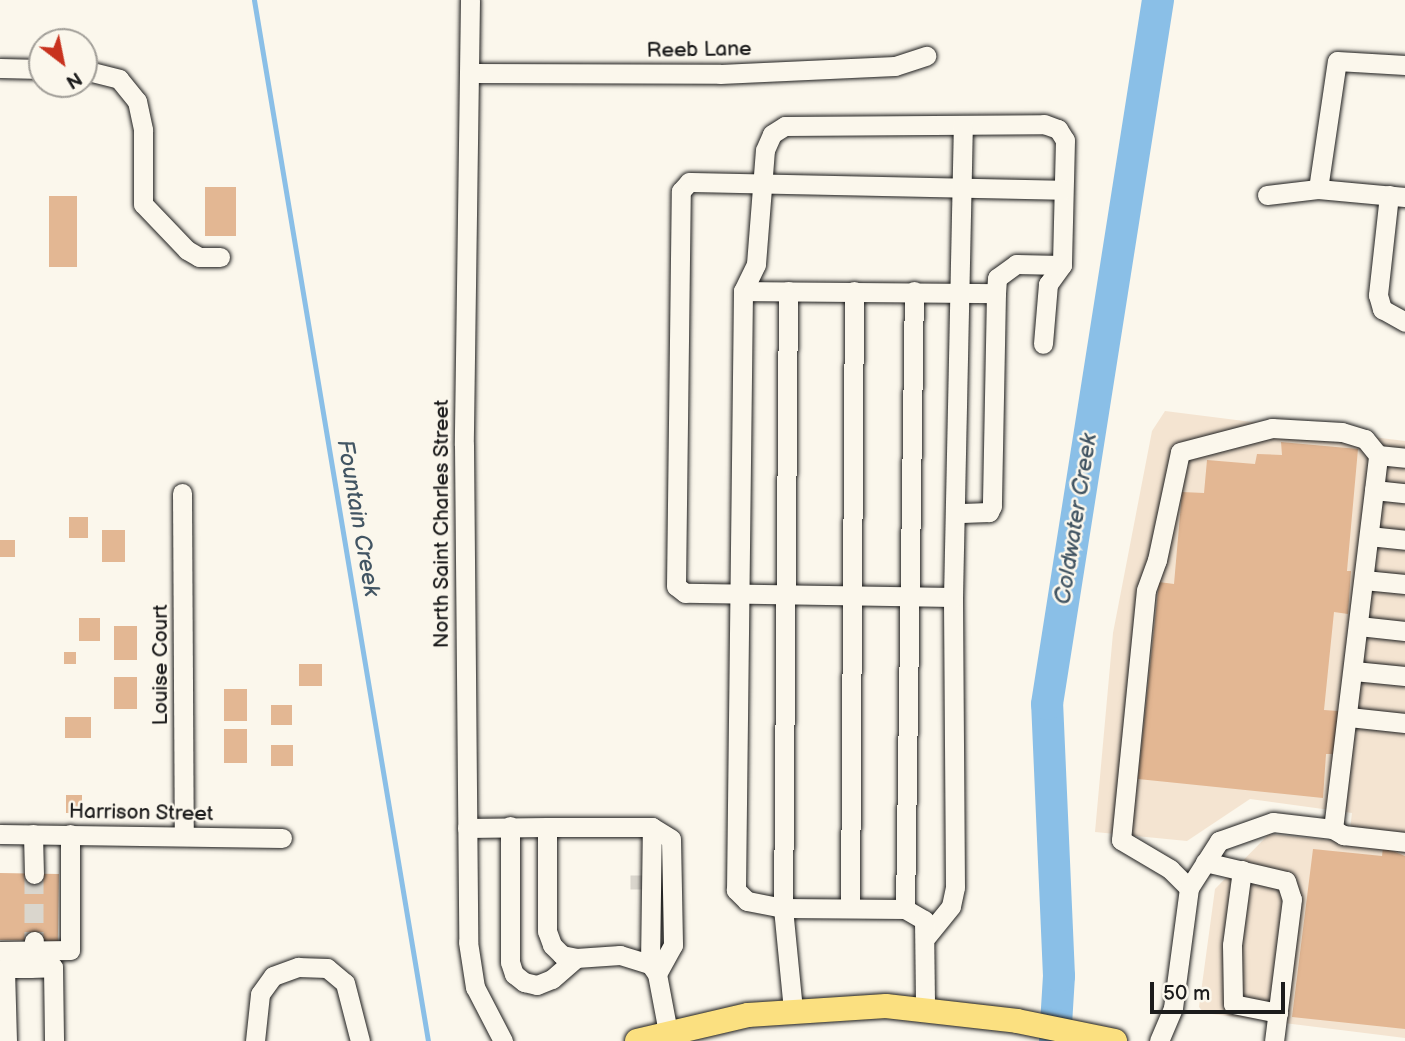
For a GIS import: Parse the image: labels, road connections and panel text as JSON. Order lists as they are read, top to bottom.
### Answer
{
  "streets": {
    "street": [
      "Reeb Lane",
      "North Saint Charles Street",
      "Louise Court",
      "Harrison Street"
    ]
  },
  "crossings": [
    ["Reeb Lane", "North Saint Charles Street"],
    ["Louise Court", "Harrison Street"]
  ],
  "water": ["Fountain Creek", "Coldwater Creek"],
  "scale_bar": "50 m",
  "north": "bottom right"
}
